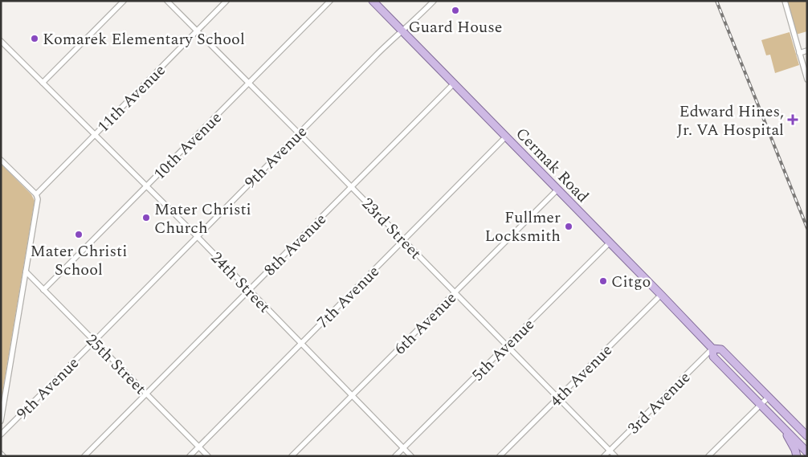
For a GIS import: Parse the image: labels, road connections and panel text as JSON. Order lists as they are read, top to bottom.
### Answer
{
  "streets": {
    "main road": ["Cermak Road"],
    "street": [
      "11th Avenue",
      "10th Avenue",
      "9th Avenue",
      "23rd Street",
      "8th Avenue",
      "24th Street",
      "7th Avenue",
      "6th Avenue",
      "5th Avenue",
      "25th Street",
      "4th Avenue",
      "3rd Avenue"
    ]
  },
  "crossings": [
    ["11th Avenue", "23rd Street"],
    ["11th Avenue", "24th Street"],
    ["10th Avenue", "23rd Street"],
    ["10th Avenue", "24th Street"],
    ["10th Avenue", "25th Street"],
    ["9th Avenue", "Cermak Road"],
    ["9th Avenue", "23rd Street"],
    ["9th Avenue", "24th Street"],
    ["9th Avenue", "25th Street"],
    ["Cermak Road", "8th Avenue"],
    ["Cermak Road", "7th Avenue"],
    ["Cermak Road", "6th Avenue"],
    ["Cermak Road", "5th Avenue"],
    ["Cermak Road", "4th Avenue"],
    ["Cermak Road", "3rd Avenue"],
    ["23rd Street", "8th Avenue"],
    ["23rd Street", "7th Avenue"],
    ["23rd Street", "6th Avenue"],
    ["23rd Street", "5th Avenue"],
    ["23rd Street", "4th Avenue"],
    ["23rd Street", "3rd Avenue"],
    ["8th Avenue", "24th Street"],
    ["8th Avenue", "25th Street"],
    ["24th Street", "7th Avenue"],
    ["24th Street", "6th Avenue"],
    ["24th Street", "5th Avenue"],
    ["7th Avenue", "25th Street"]
  ],
  "places": {
    "other": [
      "Guard House",
      "Komarek Elementary School",
      "Mater Christi Church",
      "Fullmer Locksmith",
      "Mater Christi School",
      "Citgo"
    ],
    "health": ["Edward Hines, Jr. VA Hospital"]
  }
}
